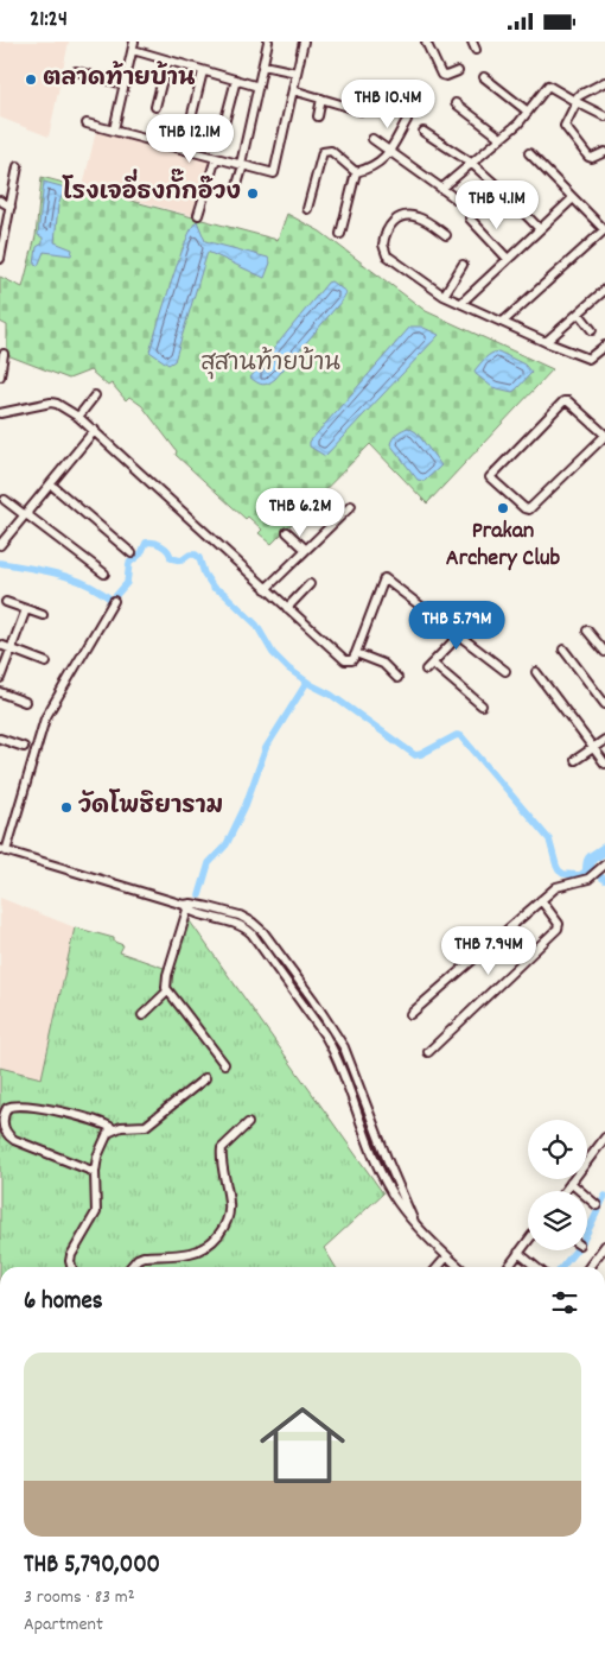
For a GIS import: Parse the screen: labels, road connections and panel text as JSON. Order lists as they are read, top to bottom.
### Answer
{
  "parks": ["สุสานท้ายบ้าน"],
  "places": [
    "ตลาดท้ายบ้าน",
    "โรงเจอี่ธงกั๊กอ๊วง",
    "Prakan Archery Club",
    "วัดโพธิยาราม"
  ],
  "page": {
    "status": "21:24",
    "price": [
      "THB 10.4M",
      "THB 12.1M",
      "THB 4.1M",
      "THB 6.2M",
      "THB 5.79M",
      "THB 7.94M"
    ],
    "heading": "6 homes",
    "list": [
      {
        "name": "THB 5,790,000",
        "note": "3 rooms · 83 m² · Apartment"
      }
    ]
  }
}
